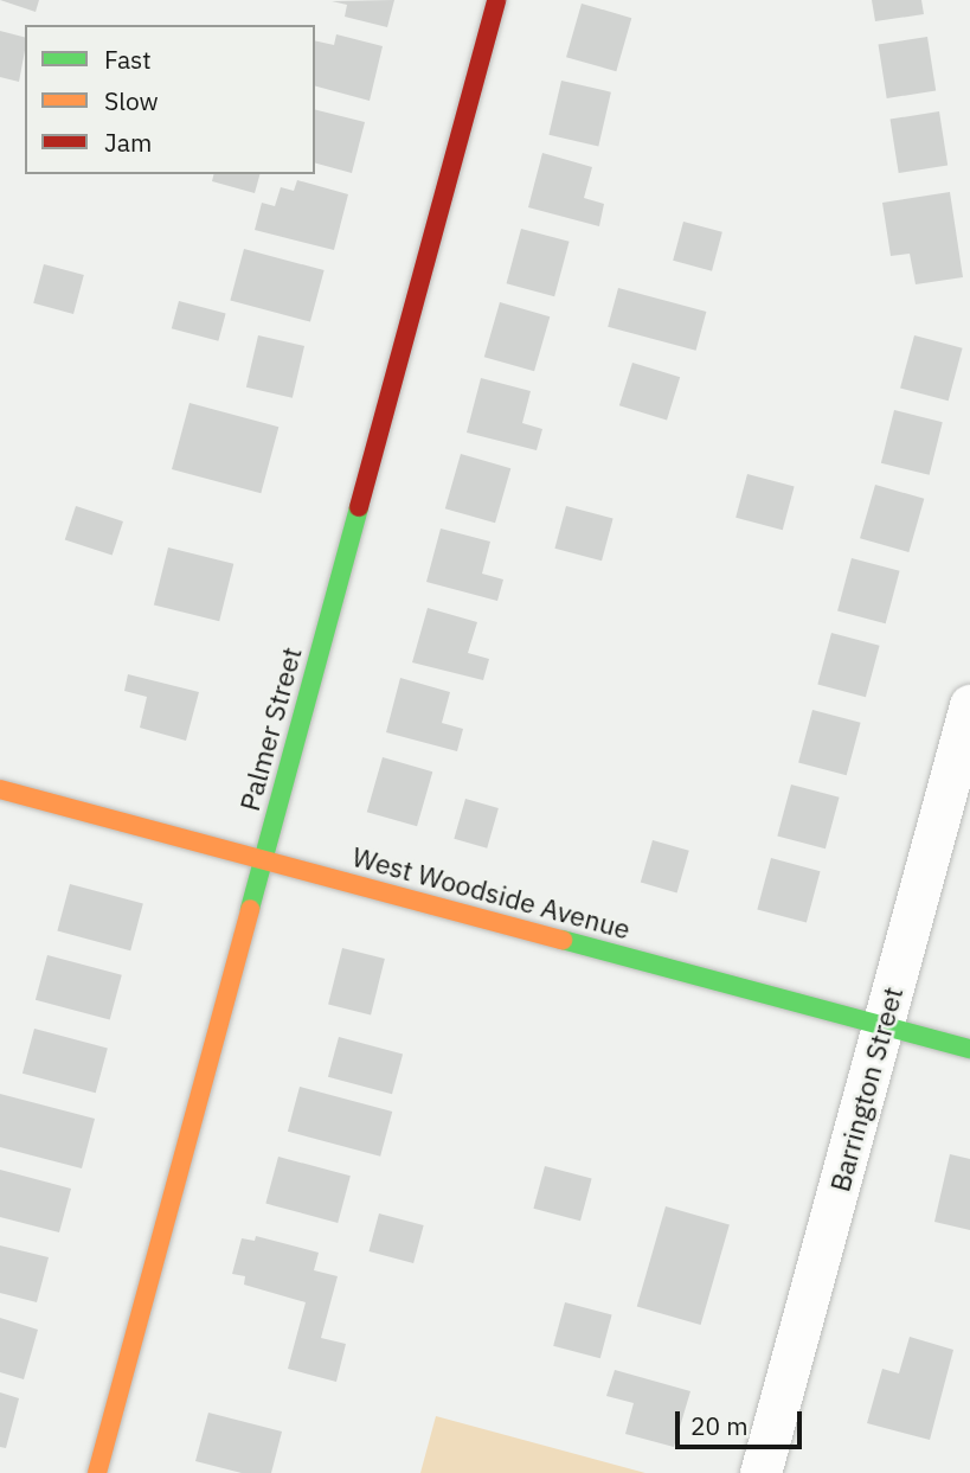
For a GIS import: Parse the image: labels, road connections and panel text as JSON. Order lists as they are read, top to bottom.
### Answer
{
  "streets": {
    "street": ["Palmer Street", "West Woodside Avenue", "Barrington Street"]
  },
  "crossings": [
    ["Palmer Street", "West Woodside Avenue"],
    ["West Woodside Avenue", "Barrington Street"]
  ],
  "legend": ["Fast", "Slow", "Jam"],
  "scale_bar": "20 m"
}
